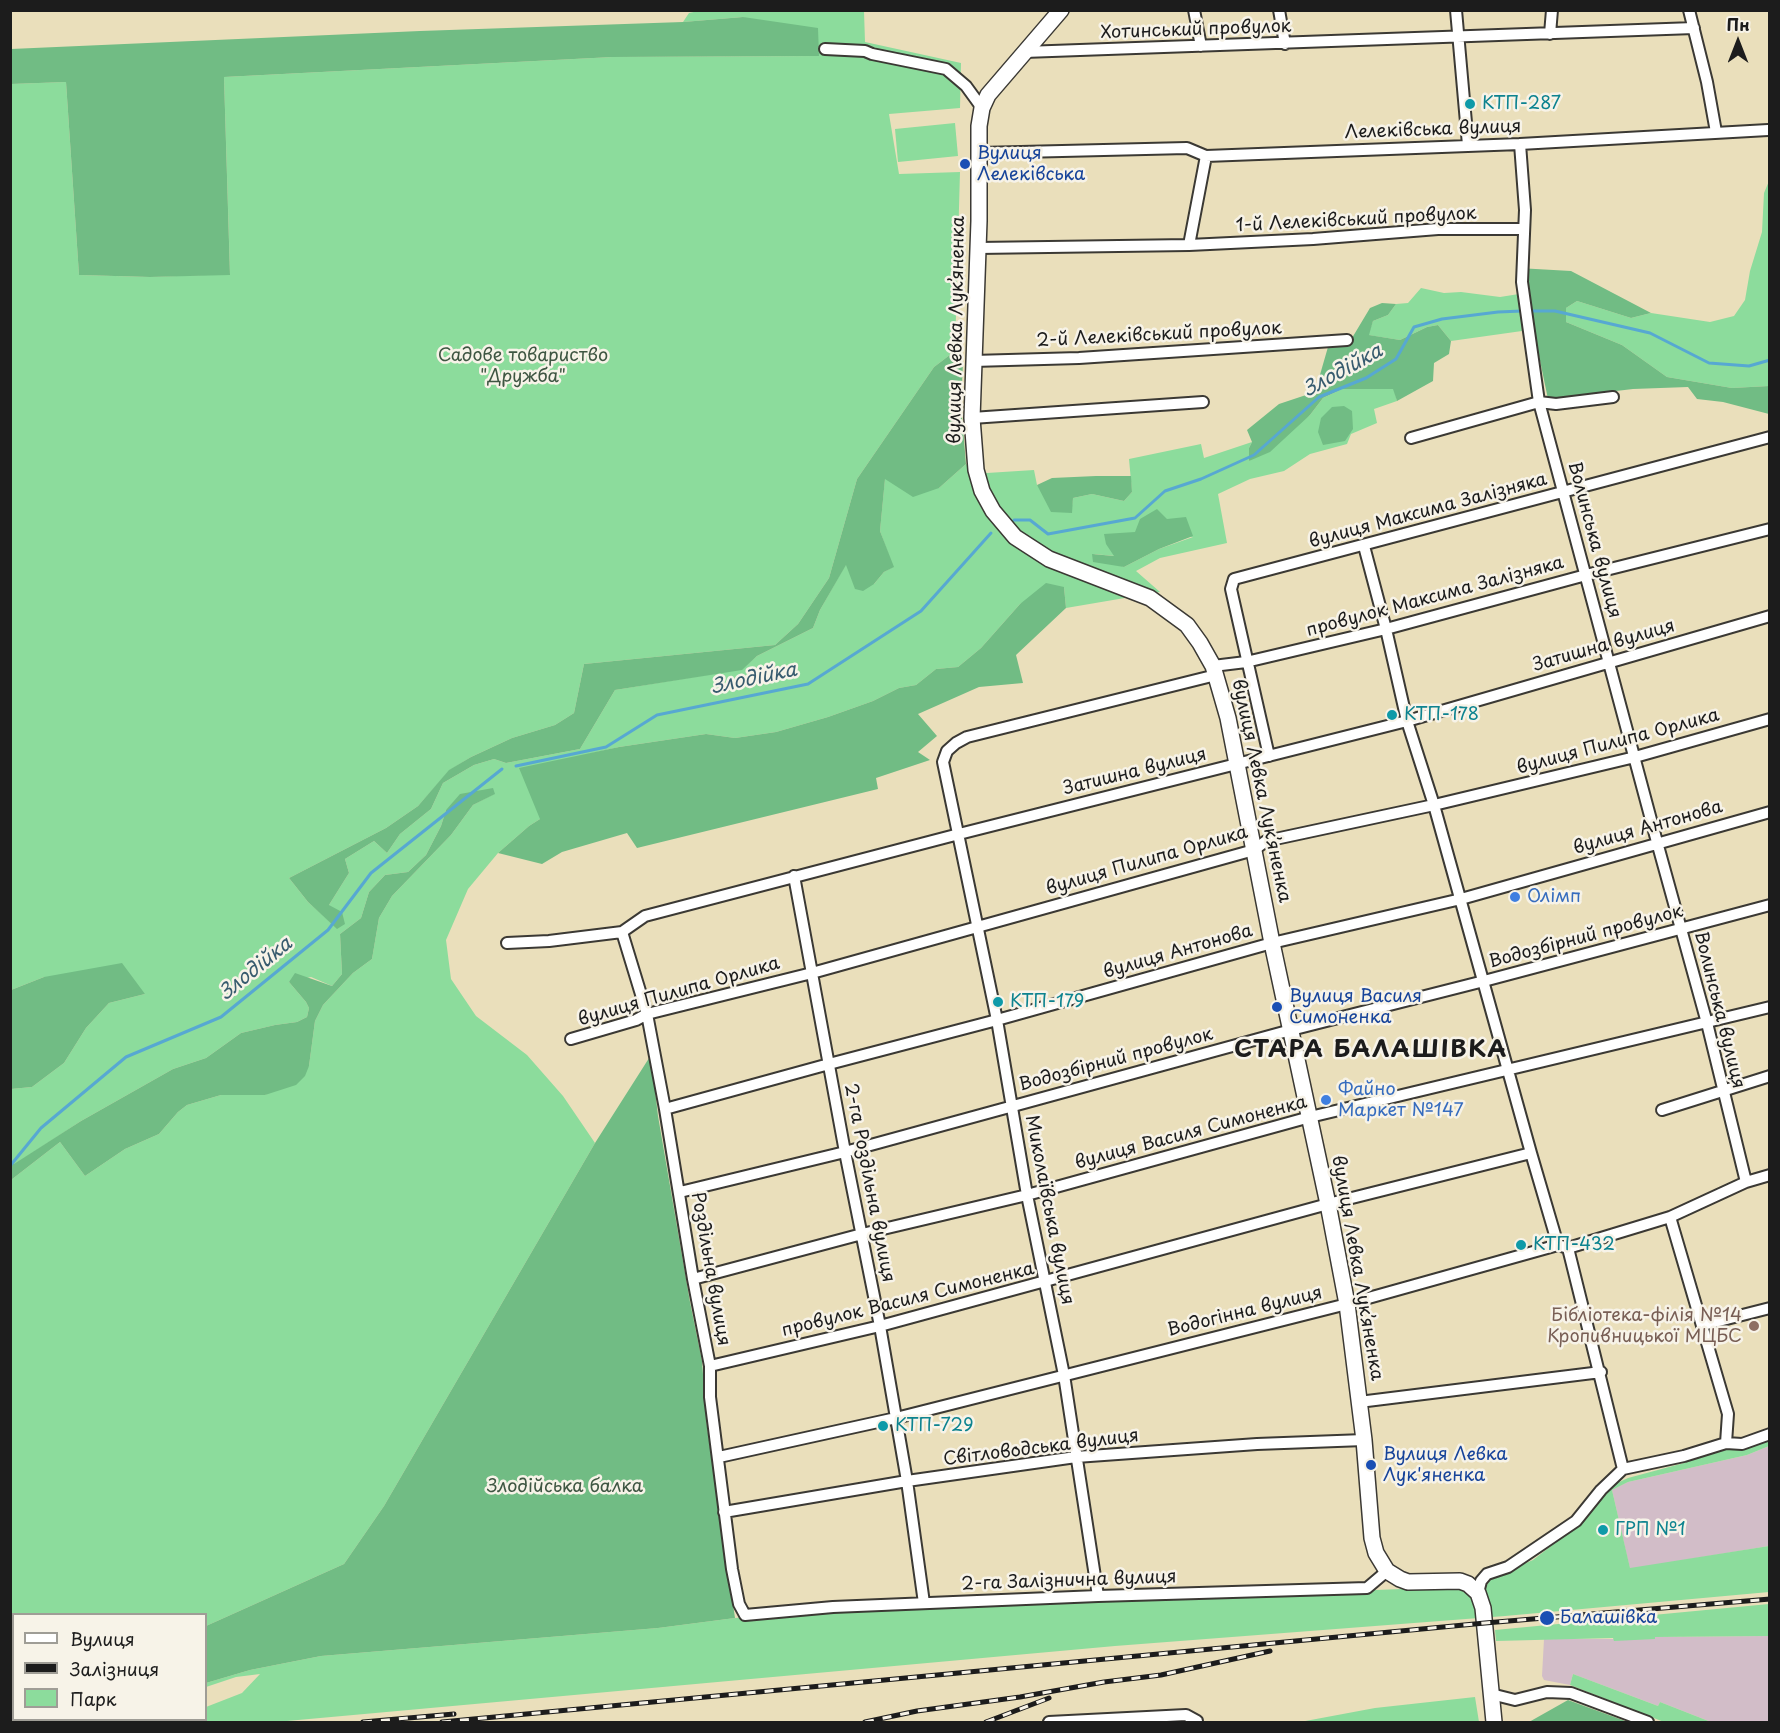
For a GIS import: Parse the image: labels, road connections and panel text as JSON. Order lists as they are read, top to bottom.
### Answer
{
  "streets": {
    "street": [
      "Хотинський провулок",
      "Лелеківська вулиця",
      "1-й Лелеківський провулок",
      "вулиця Левка Лукʼяненка",
      "2-й Лелеківський провулок",
      "вулиця Максима Залізняка",
      "Волинська вулиця",
      "провулок Максима Залізняка",
      "Затишна вулиця",
      "вулиця Пилипа Орлика",
      "вулиця Антонова",
      "Водозбірний провулок",
      "вулиця Василя Симоненка",
      "2-га Роздільна вулиця",
      "Миколаївська вулиця",
      "Роздільна вулиця",
      "провулок Василя Симоненка",
      "Водогінна вулиця",
      "Світловодська вулиця",
      "2-га Залізнична вулиця"
    ]
  },
  "crossings": [
    ["Хотинський провулок", "вулиця Левка Лукʼяненка"],
    ["Лелеківська вулиця", "вулиця Левка Лукʼяненка"],
    ["Лелеківська вулиця", "Волинська вулиця"],
    ["1-й Лелеківський провулок", "Волинська вулиця"],
    ["вулиця Левка Лукʼяненка", "2-й Лелеківський провулок"],
    ["вулиця Левка Лукʼяненка", "провулок Максима Залізняка"],
    ["вулиця Левка Лукʼяненка", "Затишна вулиця"],
    ["вулиця Левка Лукʼяненка", "вулиця Пилипа Орлика"],
    ["вулиця Левка Лукʼяненка", "вулиця Антонова"],
    ["вулиця Левка Лукʼяненка", "Водозбірний провулок"],
    ["вулиця Левка Лукʼяненка", "вулиця Василя Симоненка"],
    ["вулиця Левка Лукʼяненка", "провулок Василя Симоненка"],
    ["вулиця Левка Лукʼяненка", "Водогінна вулиця"],
    ["вулиця Левка Лукʼяненка", "Світловодська вулиця"],
    ["вулиця Левка Лукʼяненка", "2-га Залізнична вулиця"],
    ["вулиця Максима Залізняка", "Волинська вулиця"],
    ["вулиця Максима Залізняка", "провулок Максима Залізняка"],
    ["Волинська вулиця", "провулок Максима Залізняка"],
    ["Волинська вулиця", "Затишна вулиця"],
    ["Волинська вулиця", "вулиця Пилипа Орлика"],
    ["Волинська вулиця", "вулиця Антонова"],
    ["Волинська вулиця", "Водозбірний провулок"],
    ["Волинська вулиця", "вулиця Василя Симоненка"],
    ["Волинська вулиця", "Водогінна вулиця"],
    ["провулок Максима Залізняка", "Миколаївська вулиця"],
    ["Затишна вулиця", "2-га Роздільна вулиця"],
    ["Затишна вулиця", "Миколаївська вулиця"],
    ["Затишна вулиця", "Роздільна вулиця"],
    ["вулиця Пилипа Орлика", "2-га Роздільна вулиця"],
    ["вулиця Пилипа Орлика", "Миколаївська вулиця"],
    ["вулиця Пилипа Орлика", "Роздільна вулиця"],
    ["вулиця Антонова", "2-га Роздільна вулиця"],
    ["вулиця Антонова", "Миколаївська вулиця"],
    ["вулиця Антонова", "Роздільна вулиця"],
    ["Водозбірний провулок", "2-га Роздільна вулиця"],
    ["Водозбірний провулок", "Миколаївська вулиця"],
    ["Водозбірний провулок", "Роздільна вулиця"],
    ["вулиця Василя Симоненка", "2-га Роздільна вулиця"],
    ["вулиця Василя Симоненка", "Миколаївська вулиця"],
    ["вулиця Василя Симоненка", "Роздільна вулиця"],
    ["2-га Роздільна вулиця", "провулок Василя Симоненка"],
    ["2-га Роздільна вулиця", "Водогінна вулиця"],
    ["2-га Роздільна вулиця", "Світловодська вулиця"],
    ["2-га Роздільна вулиця", "2-га Залізнична вулиця"],
    ["Миколаївська вулиця", "провулок Василя Симоненка"],
    ["Миколаївська вулиця", "Водогінна вулиця"],
    ["Миколаївська вулиця", "Світловодська вулиця"],
    ["Миколаївська вулиця", "2-га Залізнична вулиця"],
    ["Роздільна вулиця", "провулок Василя Симоненка"],
    ["Роздільна вулиця", "Водогінна вулиця"],
    ["Роздільна вулиця", "Світловодська вулиця"],
    ["Роздільна вулиця", "2-га Залізнична вулиця"]
  ],
  "districts": ["СТАРА БАЛАШІВКА"],
  "water": ["Злодійка"],
  "parks": ["Садове товариство \"Дружба\"", "Злодійська балка"],
  "places": [
    "КТП-287",
    "Вулиця Лелеківська",
    "КТП-178",
    "Олімп",
    "КТП-179",
    "Вулиця Василя Симоненка",
    "Файно Маркет №147",
    "КТП-432",
    "Бібліотека-філія №14 Кропивницької МЦБС",
    "КТП-729",
    "Вулиця Левка Лук'яненка",
    "ГРП №1",
    "Балашівка"
  ],
  "legend": ["Вулиця", "Залізниця", "Парк"],
  "north": "top"
}
